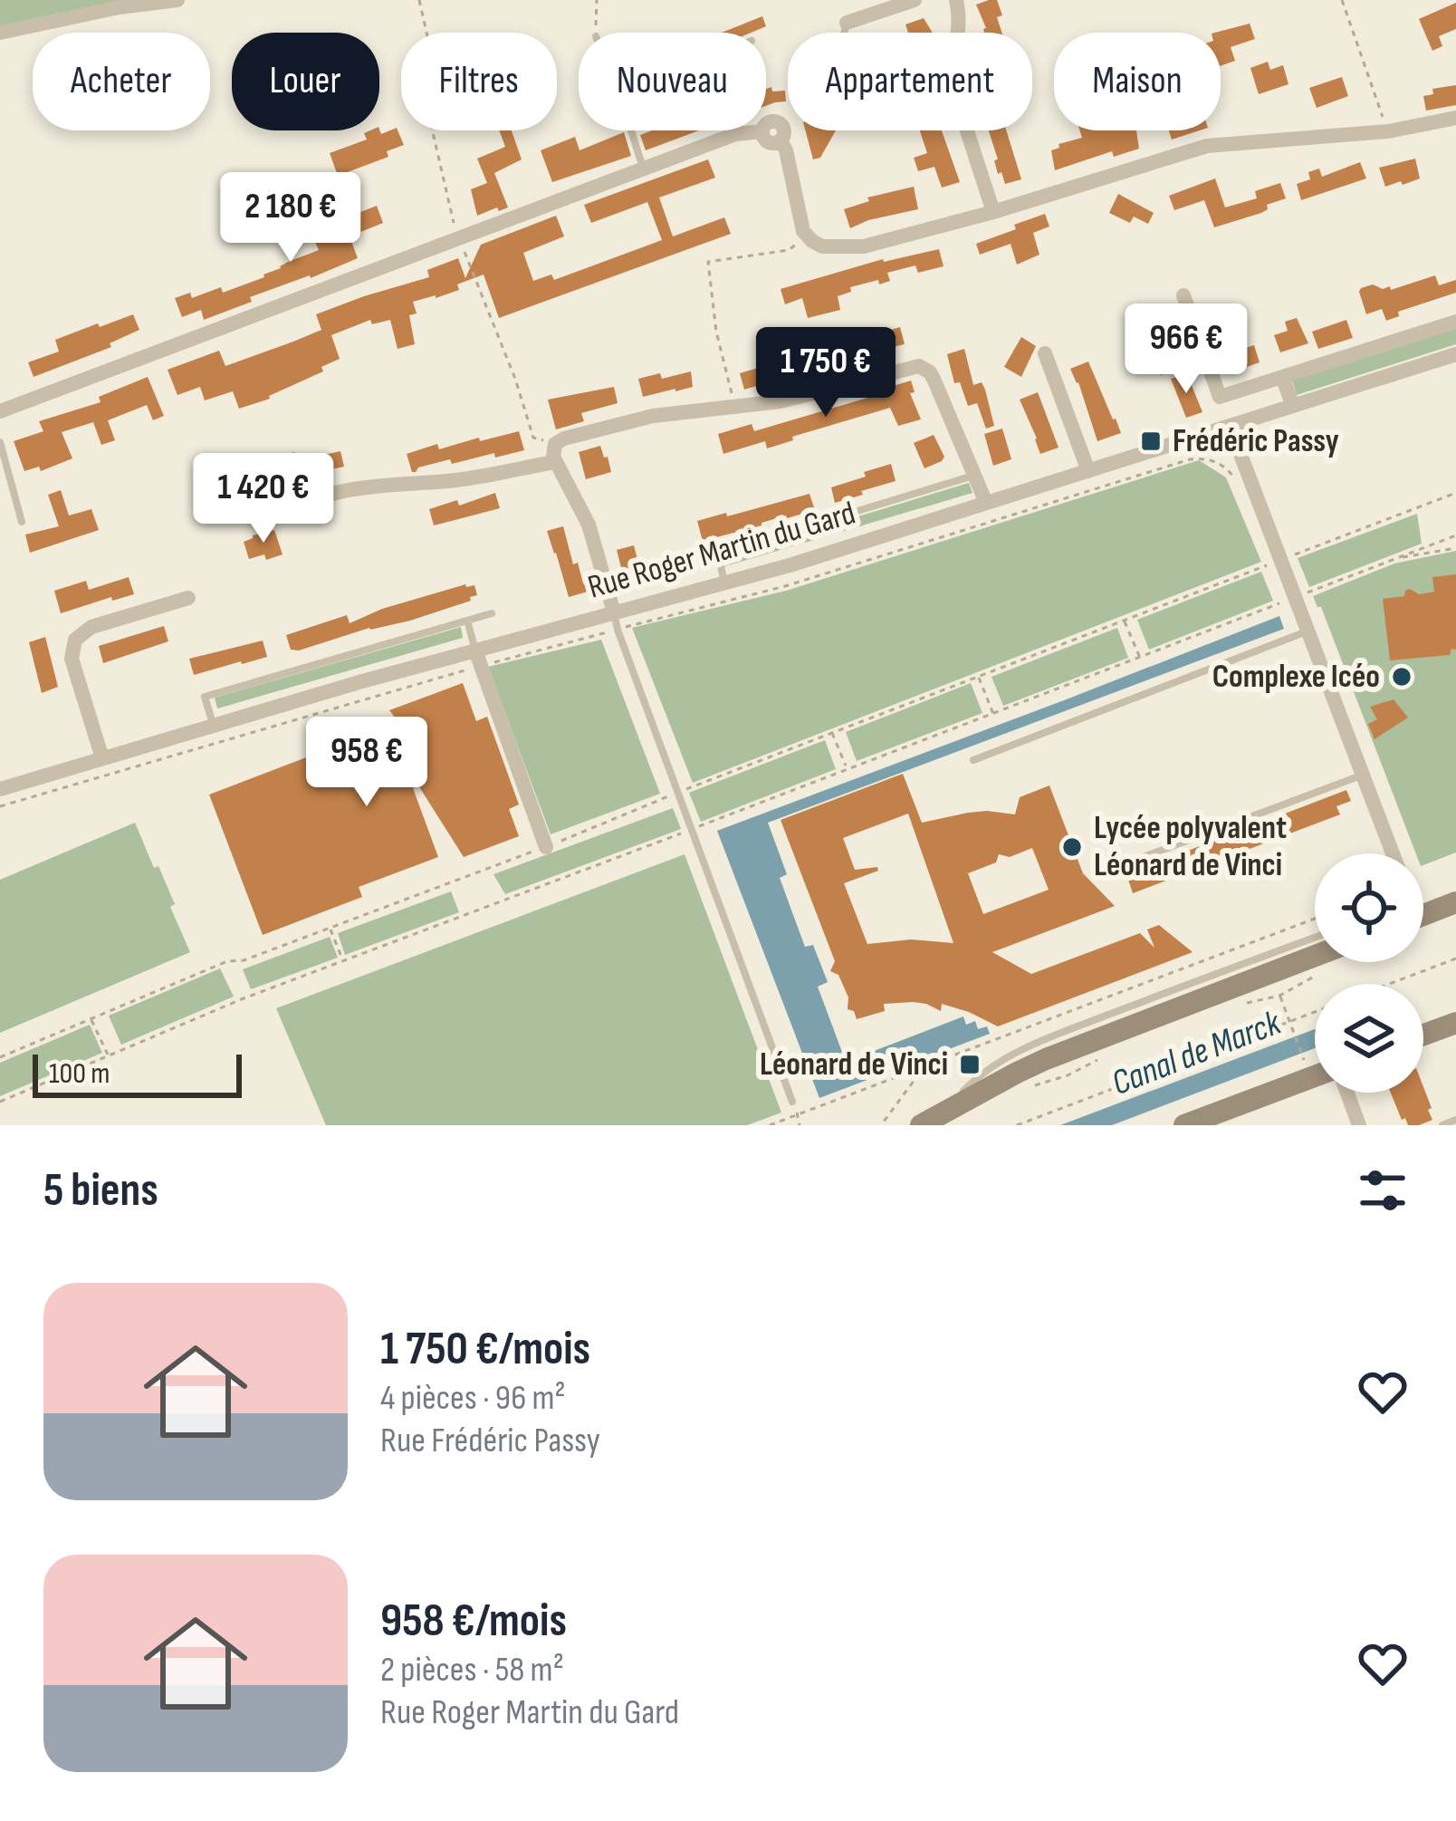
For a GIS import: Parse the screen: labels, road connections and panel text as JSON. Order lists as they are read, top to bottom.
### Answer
{
  "streets": {
    "street": ["Rue Roger Martin du Gard"]
  },
  "water": ["Canal de Marck"],
  "places": {
    "transit": ["Frédéric Passy", "Léonard de Vinci"],
    "other": ["Complexe Icéo", "Lycée polyvalent Léonard de Vinci"]
  },
  "scale_bar": "100 m",
  "page": {
    "chip": [
      "Acheter",
      "Louer",
      "Filtres",
      "Nouveau",
      "Appartement",
      "Maison"
    ],
    "price": [
      "2 180 €",
      "966 €",
      "1 750 €",
      "1 420 €",
      "958 €"
    ],
    "scale": "100 m",
    "heading": "5 biens",
    "list": [
      {
        "name": "1 750 €/mois",
        "note": "4 pièces · 96 m² · Rue Frédéric Passy"
      },
      {
        "name": "958 €/mois",
        "note": "2 pièces · 58 m² · Rue Roger Martin du Gard"
      }
    ]
  }
}
